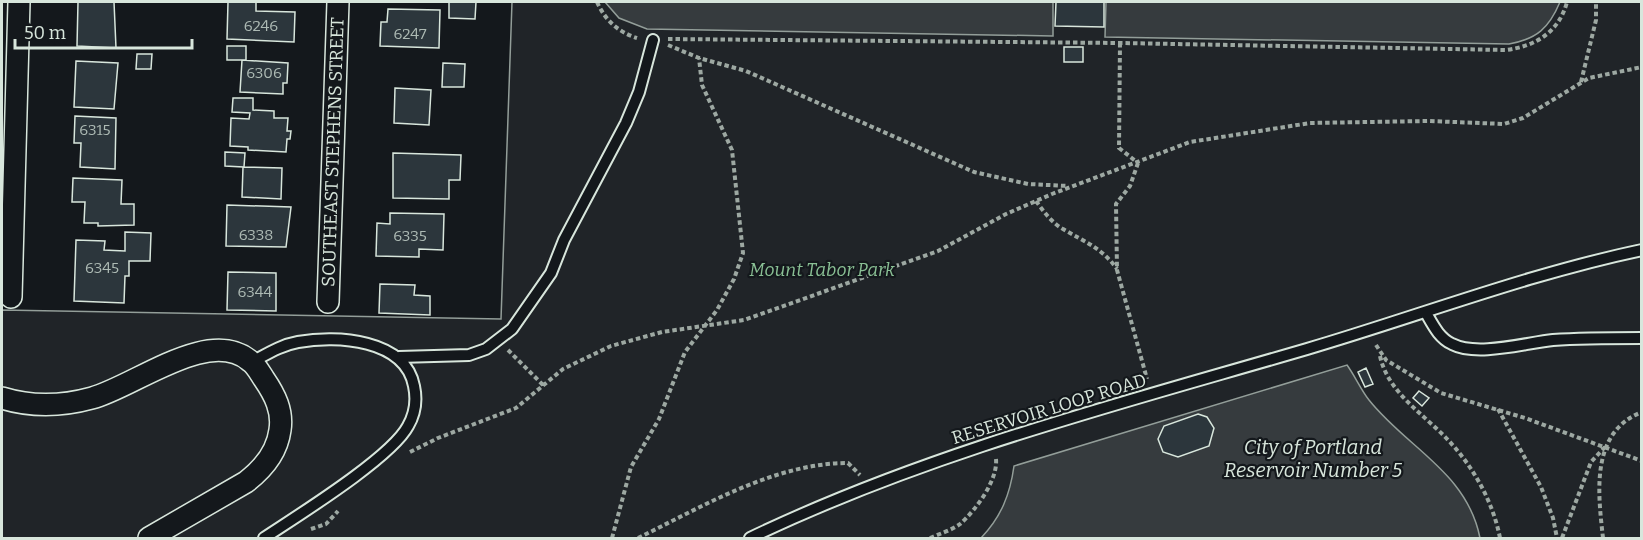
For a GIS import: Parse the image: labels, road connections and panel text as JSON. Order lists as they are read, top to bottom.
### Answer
{
  "streets": {
    "street": ["SOUTHEAST STEPHENS STREET"],
    "lane": ["RESERVOIR LOOP ROAD"]
  },
  "water": ["City of Portland Reservoir Number 5"],
  "parks": ["Mount Tabor Park"],
  "house_numbers": [
    "6246",
    "6247",
    "6306",
    "6315",
    "6338",
    "6335",
    "6345",
    "6344"
  ],
  "scale_bar": "50 m"
}
